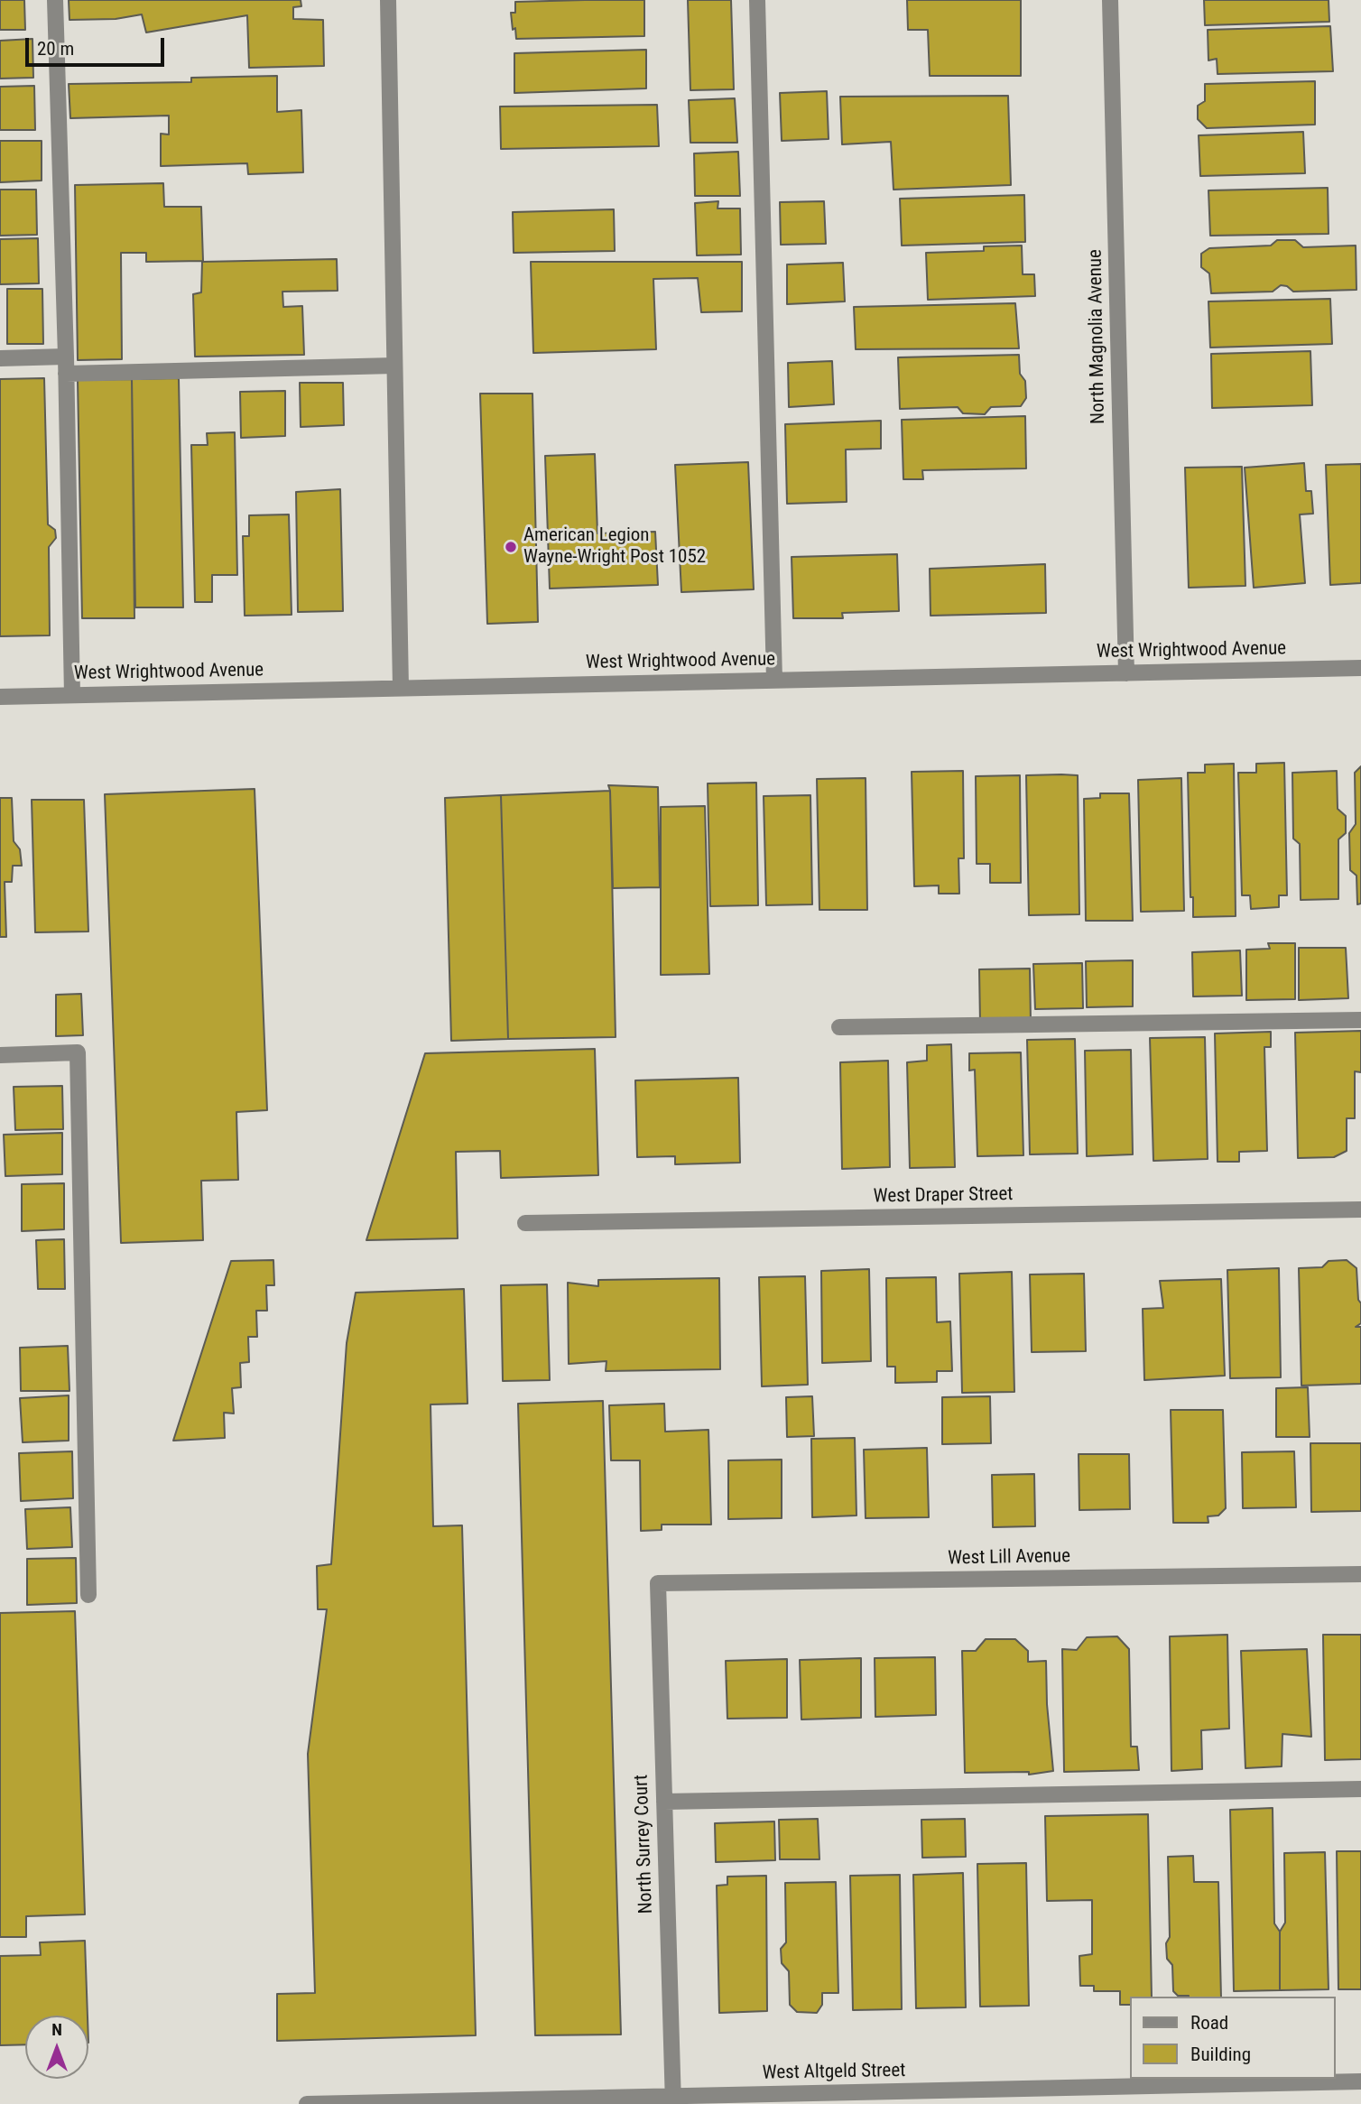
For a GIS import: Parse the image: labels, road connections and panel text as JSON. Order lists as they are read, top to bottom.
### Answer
{
  "streets": {
    "street": [
      "North Magnolia Avenue",
      "West Wrightwood Avenue",
      "West Draper Street",
      "West Lill Avenue",
      "North Surrey Court",
      "West Altgeld Street"
    ]
  },
  "crossings": [
    ["North Magnolia Avenue", "West Wrightwood Avenue"],
    ["West Lill Avenue", "North Surrey Court"],
    ["North Surrey Court", "West Altgeld Street"]
  ],
  "places": ["American Legion Wayne-Wright Post 1052"],
  "legend": ["Road", "Building"],
  "scale_bar": "20 m",
  "north": "top"
}
